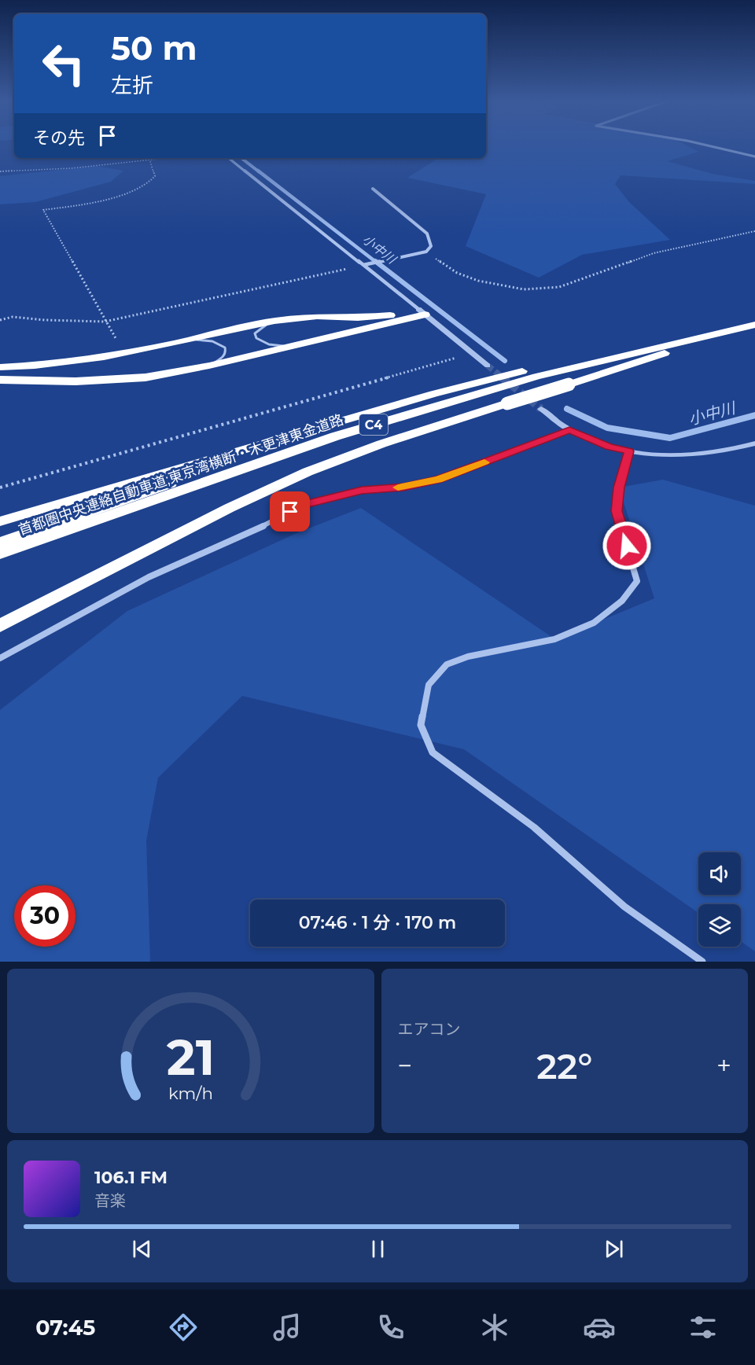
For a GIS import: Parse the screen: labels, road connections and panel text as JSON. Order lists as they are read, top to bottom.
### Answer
{
  "streets": {
    "highway": ["C4", "首都圏中央連絡自動車道;東京湾横断・木更津東金道路"]
  },
  "water": ["小中川"],
  "page": {
    "turn": ["50 m", "左折"],
    "then": "その先",
    "limit": "30",
    "trip": "07:46 · 1 分 · 170 m",
    "tile": "エアコン",
    "heat": ["−", "22°", "+"],
    "song": ["106.1 FM", "音楽"],
    "tabs": "07:45",
    "gauge": ["21", "km/h"]
  }
}
